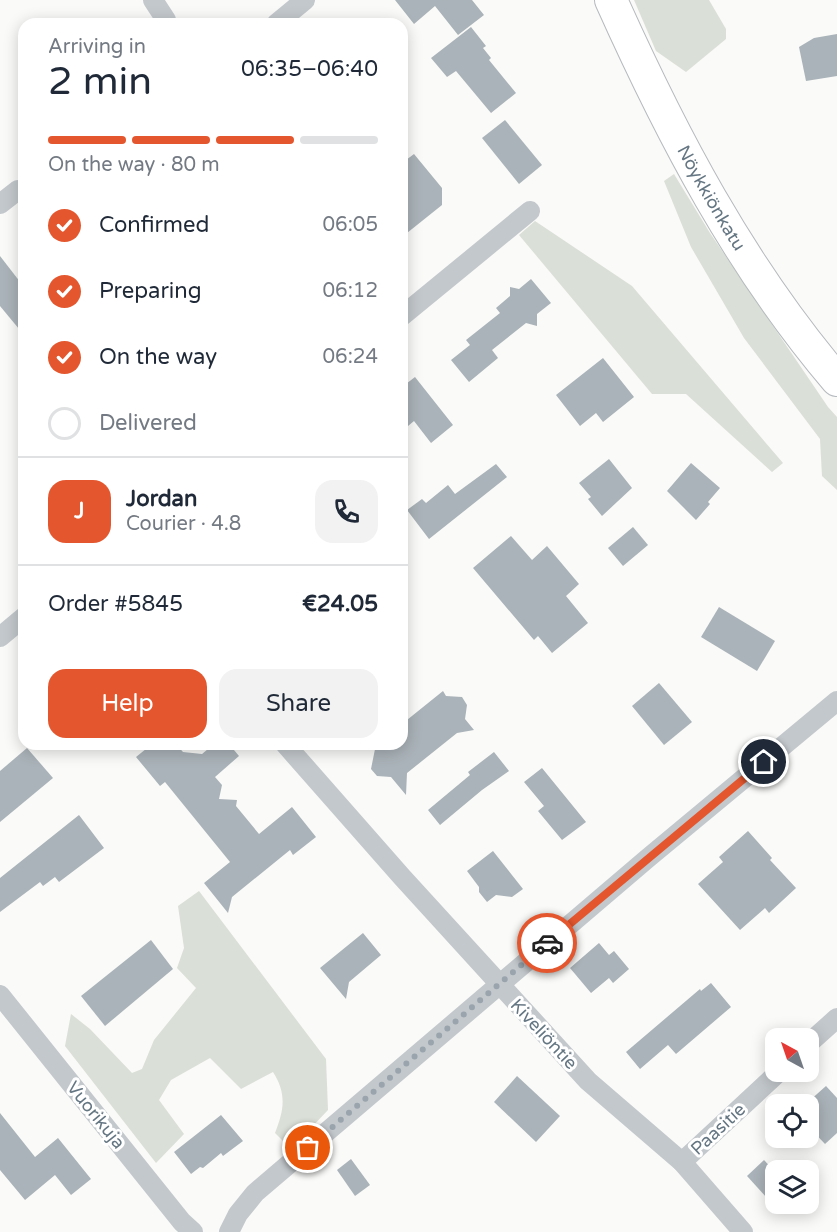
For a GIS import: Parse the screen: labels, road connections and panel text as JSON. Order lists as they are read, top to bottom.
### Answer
{
  "streets": {
    "main road": ["Nöykkiönkatu"],
    "street": ["Kiveliöntie", "Vuorikuja", "Paasitie"]
  },
  "crossings": [
    ["Kiveliöntie", "Paasitie"]
  ],
  "north": "top left",
  "page": {
    "heading": ["2 min", "Arriving in", "06:35–06:40"],
    "panel": [
      "Jordan",
      "Courier · 4.8",
      "Order #5845",
      "€24.05"
    ],
    "bar": "On the way · 80 m",
    "list": [
      ["Confirmed", "06:05"],
      ["Preparing", "06:12"],
      ["On the way", "06:24"],
      "Delivered"
    ],
    "round": "J",
    "buttons": ["Help", "Share"]
  }
}
